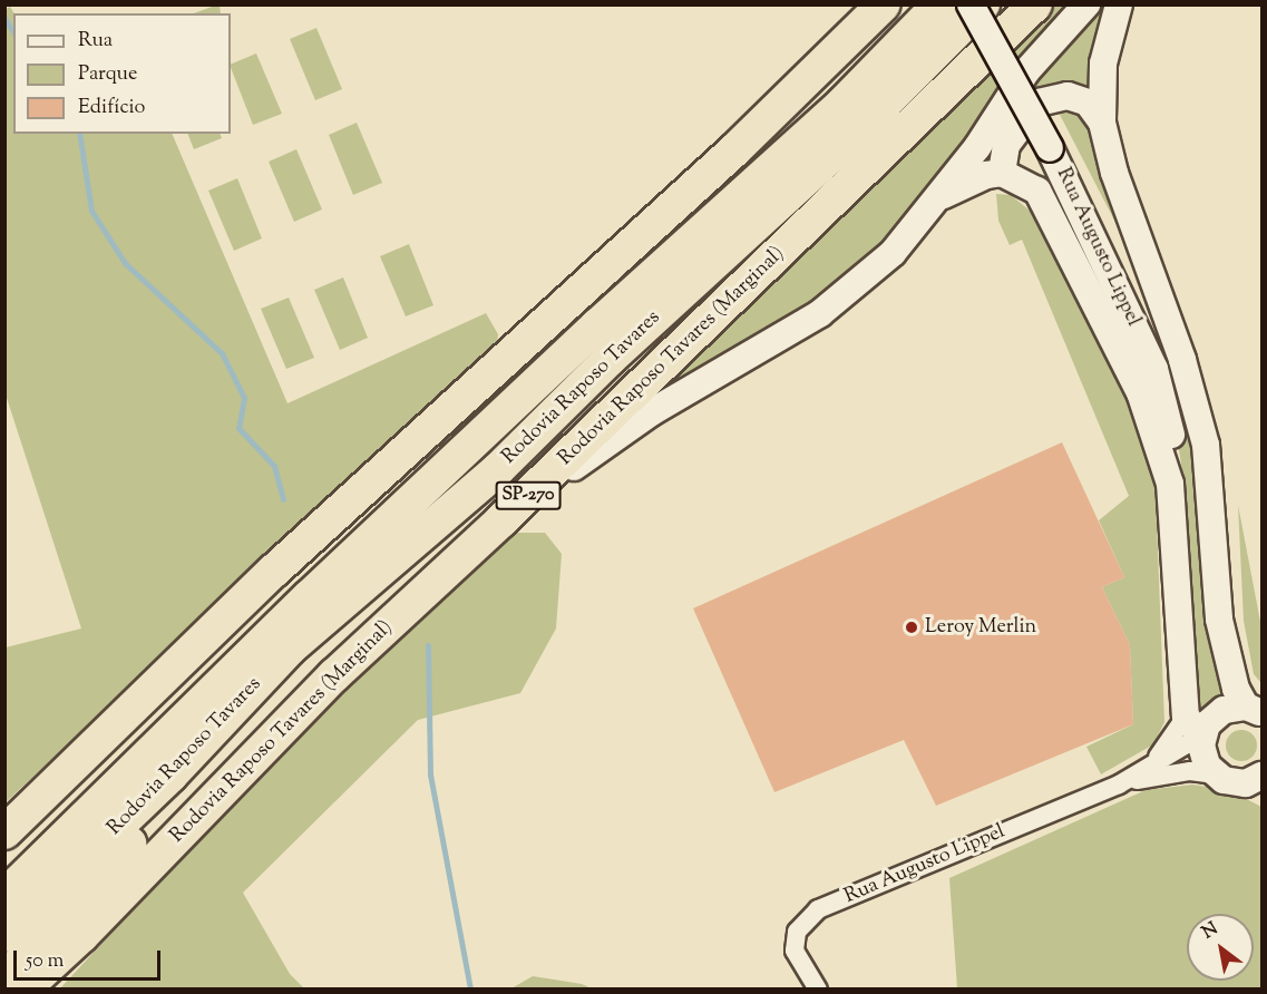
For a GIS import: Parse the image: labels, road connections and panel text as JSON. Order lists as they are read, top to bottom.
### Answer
{
  "streets": {
    "highway": ["Rodovia Raposo Tavares (Marginal)", "Rodovia Raposo Tavares", "SP-270"],
    "main road": ["Rua Augusto Lippel"]
  },
  "places": ["Leroy Merlin"],
  "legend": ["Rua", "Parque", "Edifício"],
  "scale_bar": "50 m",
  "north": "top left"
}
